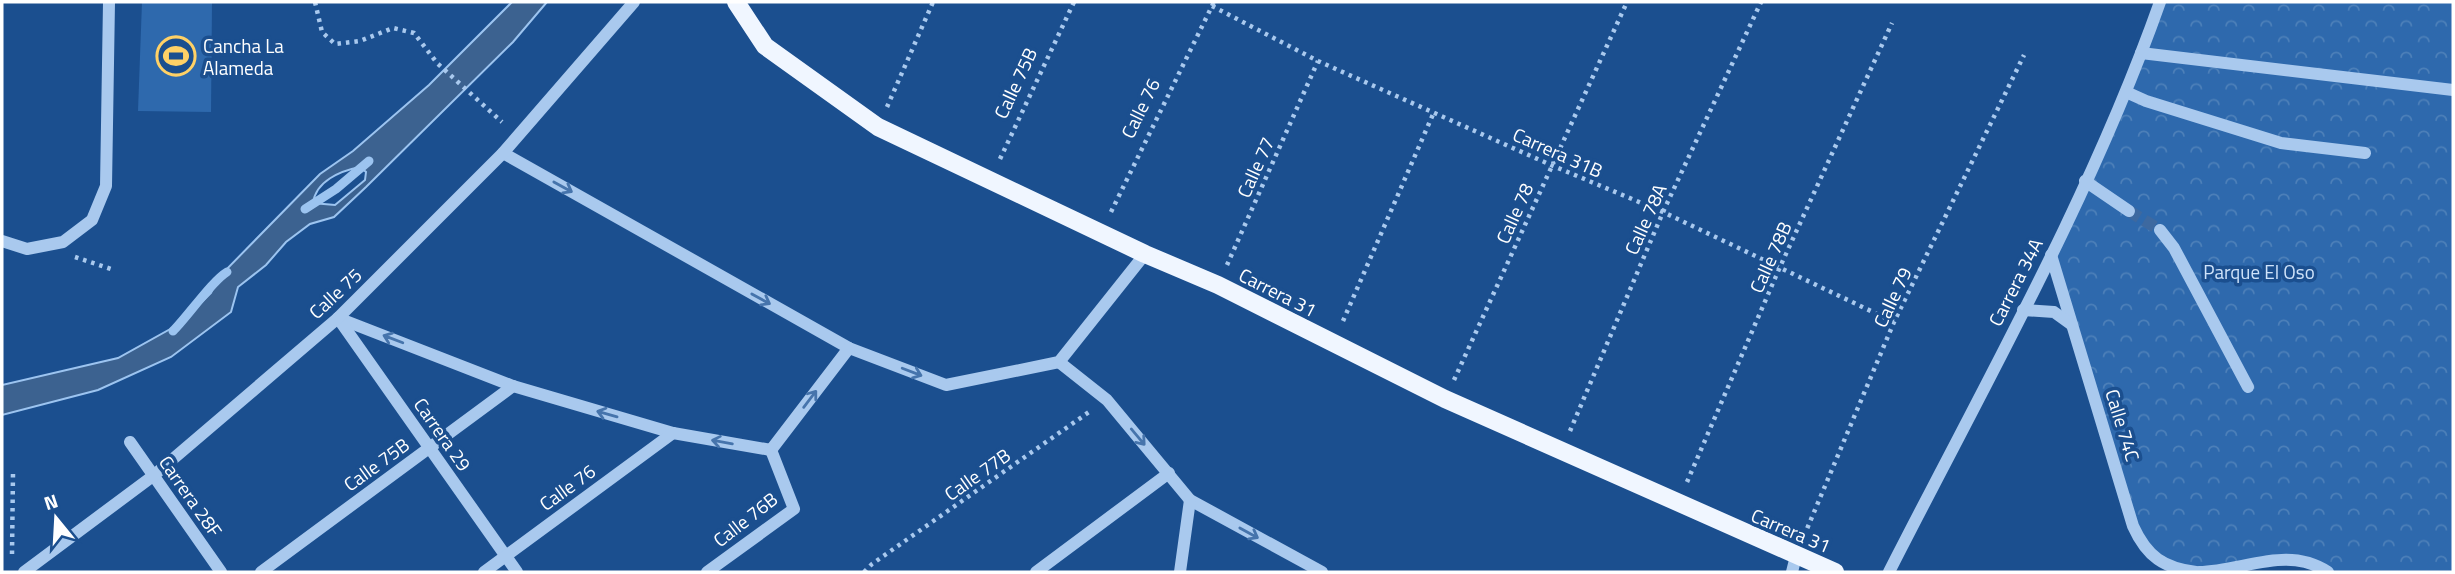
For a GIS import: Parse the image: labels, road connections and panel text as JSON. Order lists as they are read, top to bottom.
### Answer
{
  "streets": {
    "main road": ["Carrera 31"],
    "street": [
      "Calle 75B",
      "Calle 76",
      "Carrera 34A",
      "Calle 75",
      "Calle 74C",
      "Carrera 29",
      "Carrera 28F",
      "Calle 76B"
    ],
    "path": [
      "Carrera 31B",
      "Calle 77",
      "Calle 78",
      "Calle 78A",
      "Calle 78B",
      "Calle 79",
      "Calle 77B"
    ]
  },
  "crossings": [
    ["Calle 75B", "Carrera 31"],
    ["Calle 75B", "Carrera 29"],
    ["Calle 76", "Carrera 31B"],
    ["Calle 76", "Carrera 31"],
    ["Calle 76", "Carrera 29"],
    ["Carrera 31B", "Calle 77"],
    ["Carrera 31B", "Calle 78"],
    ["Carrera 31B", "Calle 78A"],
    ["Carrera 31B", "Calle 78B"],
    ["Carrera 31B", "Calle 79"],
    ["Calle 77", "Carrera 31"],
    ["Calle 78", "Carrera 31"],
    ["Calle 78A", "Carrera 31"],
    ["Calle 78B", "Carrera 31"],
    ["Carrera 34A", "Calle 74C"],
    ["Carrera 31", "Calle 79"],
    ["Calle 75", "Carrera 29"],
    ["Calle 75", "Carrera 28F"]
  ],
  "parks": ["Parque El Oso"],
  "places": {
    "sports": ["Cancha La Alameda"]
  },
  "north": "top"
}
